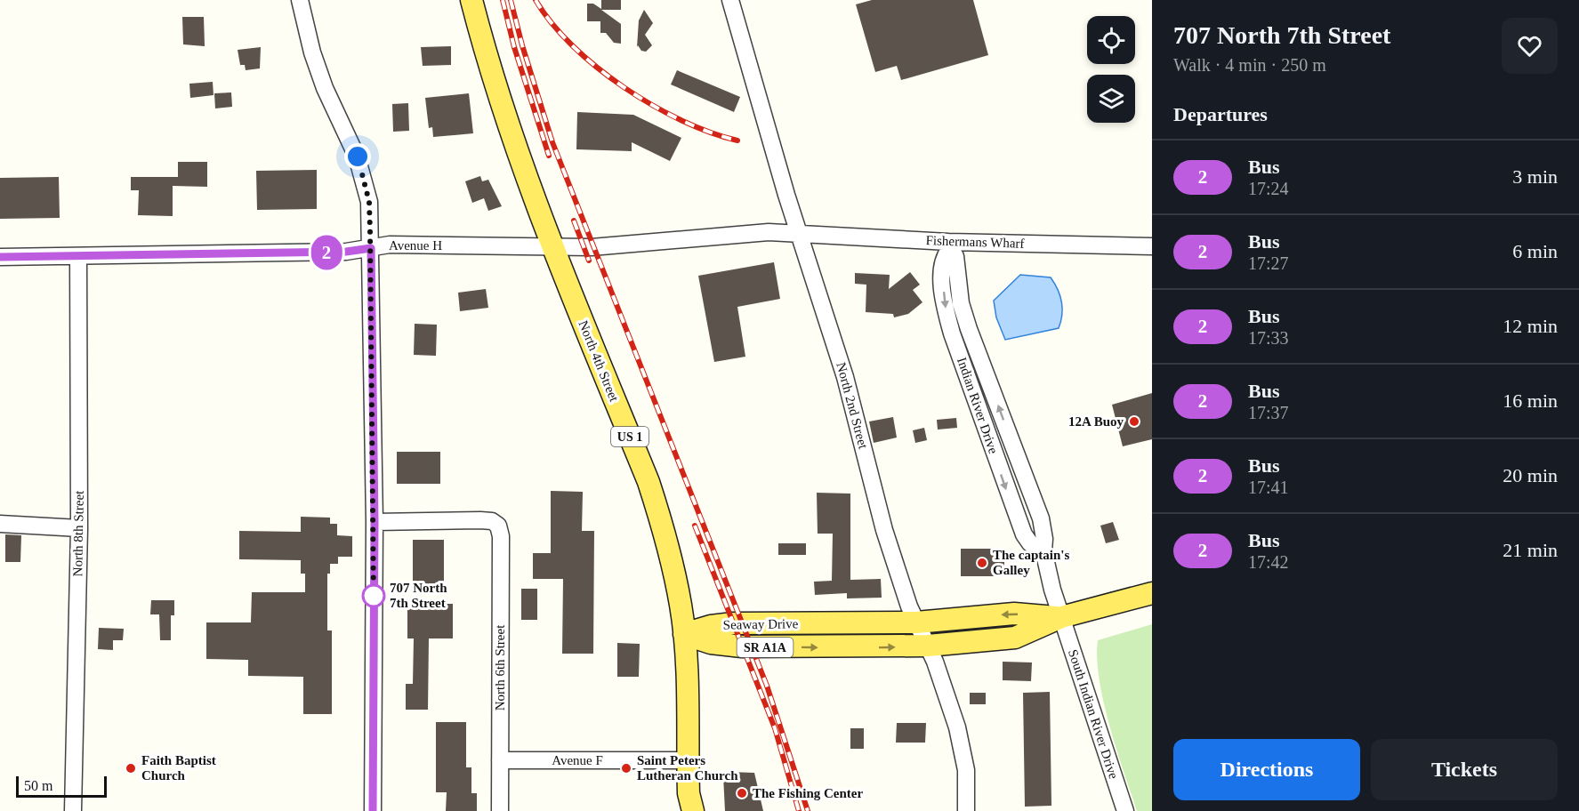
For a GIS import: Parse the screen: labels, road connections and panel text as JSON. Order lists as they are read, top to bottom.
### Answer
{
  "streets": {
    "main road": [
      "North 4th Street",
      "US 1",
      "Seaway Drive",
      "SR A1A"
    ],
    "street": [
      "Fishermans Wharf",
      "Avenue H",
      "North 2nd Street",
      "Indian River Drive",
      "North 8th Street",
      "North 6th Street",
      "South Indian River Drive",
      "Avenue F"
    ]
  },
  "crossings": [
    ["Fishermans Wharf", "Avenue H"],
    ["Fishermans Wharf", "North 2nd Street"],
    ["Fishermans Wharf", "Indian River Drive"],
    ["Avenue H", "North 4th Street"],
    ["Avenue H", "North 2nd Street"],
    ["Avenue H", "North 8th Street"],
    ["North 4th Street", "Seaway Drive"],
    ["North 4th Street", "Avenue F"],
    ["North 2nd Street", "Seaway Drive"],
    ["Indian River Drive", "Seaway Drive"],
    ["Indian River Drive", "South Indian River Drive"],
    ["Seaway Drive", "South Indian River Drive"],
    ["North 6th Street", "Avenue F"]
  ],
  "places": [
    "12A Buoy",
    "The captain's Galley",
    "707 North 7th Street",
    "Faith Baptist Church",
    "Saint Peters Lutheran Church",
    "The Fishing Center"
  ],
  "lines": ["bus line 2"],
  "scale_bar": "50 m",
  "page": {
    "on_map": "2",
    "heading": [
      ["707 North 7th Street", "Walk · 4 min · 250 m"],
      "Departures"
    ],
    "list": [
      {
        "mark": "2",
        "name": "Bus",
        "note": "17:24",
        "value": "3 min"
      },
      {
        "mark": "2",
        "name": "Bus",
        "note": "17:27",
        "value": "6 min"
      },
      {
        "mark": "2",
        "name": "Bus",
        "note": "17:33",
        "value": "12 min"
      },
      {
        "mark": "2",
        "name": "Bus",
        "note": "17:37",
        "value": "16 min"
      },
      {
        "mark": "2",
        "name": "Bus",
        "note": "17:41",
        "value": "20 min"
      },
      {
        "mark": "2",
        "name": "Bus",
        "note": "17:42",
        "value": "21 min"
      }
    ],
    "buttons": ["Directions", "Tickets"],
    "scale": "50 m"
  }
}
